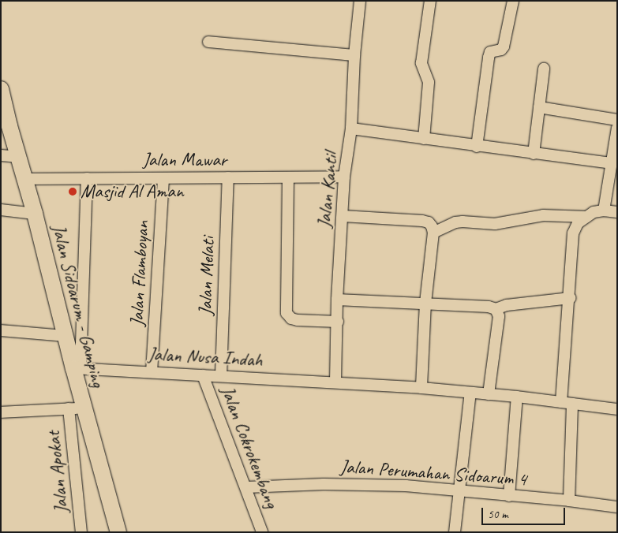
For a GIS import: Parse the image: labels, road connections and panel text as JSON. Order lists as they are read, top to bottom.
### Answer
{
  "streets": {
    "main road": ["Jalan Sidoarum - Gamping"],
    "street": [
      "Jalan Mawar",
      "Jalan Kantil",
      "Jalan Flamboyan",
      "Jalan Melati",
      "Jalan Nusa Indah",
      "Jalan Cokrokembang",
      "Jalan Apokat",
      "Jalan Perumahan Sidoarum 4"
    ]
  },
  "crossings": [
    ["Jalan Mawar", "Jalan Kantil"],
    ["Jalan Mawar", "Jalan Flamboyan"],
    ["Jalan Mawar", "Jalan Melati"],
    ["Jalan Mawar", "Jalan Sidoarum - Gamping"],
    ["Jalan Kantil", "Jalan Nusa Indah"],
    ["Jalan Flamboyan", "Jalan Nusa Indah"],
    ["Jalan Melati", "Jalan Nusa Indah"],
    ["Jalan Sidoarum - Gamping", "Jalan Nusa Indah"],
    ["Jalan Sidoarum - Gamping", "Jalan Apokat"],
    ["Jalan Nusa Indah", "Jalan Cokrokembang"],
    ["Jalan Cokrokembang", "Jalan Perumahan Sidoarum 4"]
  ],
  "places": ["Masjid Al Aman"],
  "scale_bar": "50 m"
}
